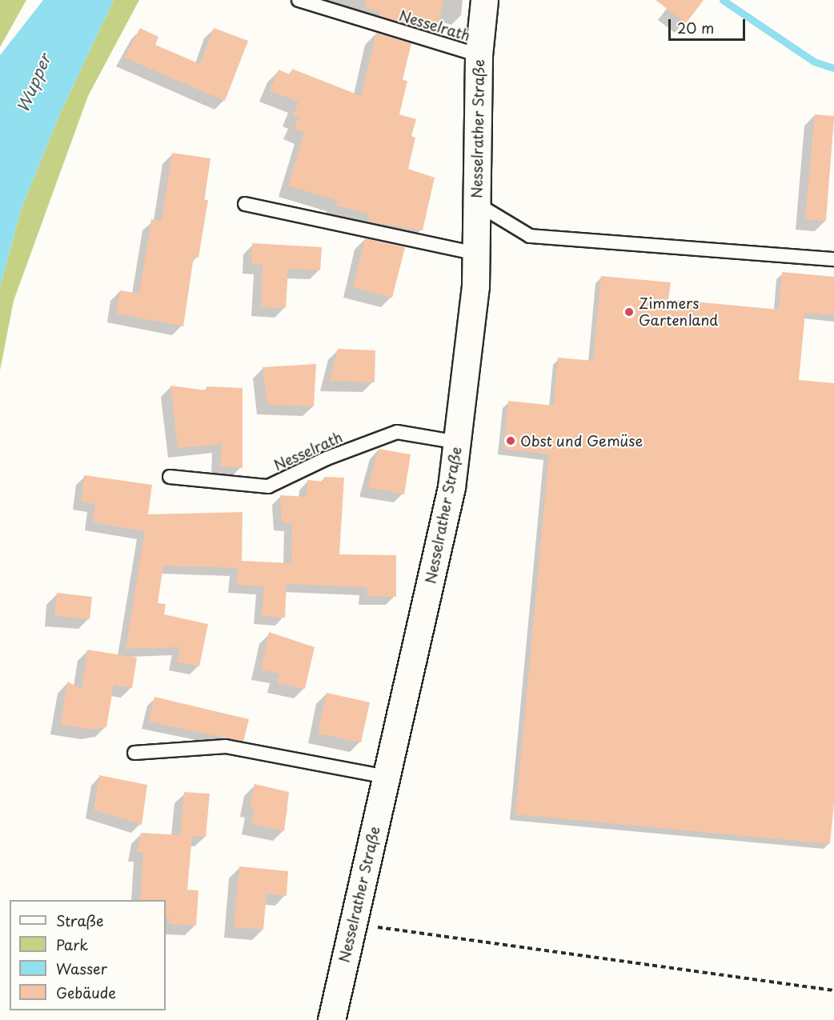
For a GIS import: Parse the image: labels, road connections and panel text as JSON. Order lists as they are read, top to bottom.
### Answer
{
  "streets": {
    "main road": ["Nesselrather Straße"],
    "lane": ["Nesselrath"]
  },
  "crossings": [
    ["Nesselrath", "Nesselrather Straße"]
  ],
  "water": ["Wupper"],
  "places": ["Zimmers Gartenland", "Obst und Gemüse"],
  "legend": [
    "Straße",
    "Park",
    "Wasser",
    "Gebäude"
  ],
  "scale_bar": "20 m"
}
